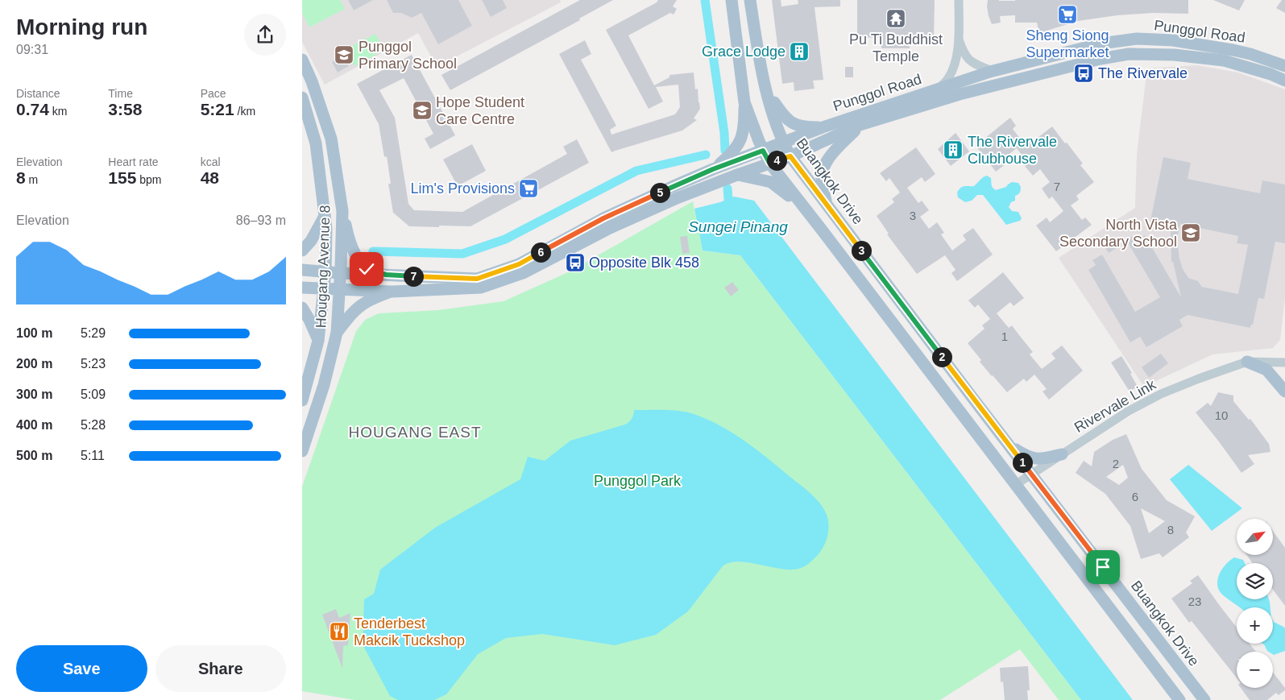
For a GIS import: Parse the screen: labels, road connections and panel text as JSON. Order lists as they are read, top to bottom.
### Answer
{
  "streets": {
    "main road": ["Punggol Road", "Buangkok Drive", "Hougang Avenue 8"],
    "street": ["Rivervale Link"]
  },
  "crossings": [
    ["Punggol Road", "Buangkok Drive"],
    ["Punggol Road", "Hougang Avenue 8"],
    ["Buangkok Drive", "Rivervale Link"]
  ],
  "districts": ["HOUGANG EAST"],
  "water": ["Sungei Pinang"],
  "parks": ["Punggol Park"],
  "places": {
    "supermarket": ["Sheng Siong Supermarket", "Lim's Provisions"],
    "temple": ["Pu Ti Buddhist Temple"],
    "building": ["Grace Lodge", "The Rivervale Clubhouse"],
    "school or university": ["Punggol Primary School", "Hope Student Care Centre", "North Vista Secondary School"],
    "bus stop": ["The Rivervale", "Opposite Blk 458"],
    "restaurant": ["Tenderbest Makcik Tuckshop"]
  },
  "house_numbers": [
    "7",
    "3",
    "1",
    "10",
    "2",
    "6",
    "8",
    "23"
  ],
  "north": "top right",
  "page": {
    "heading": ["Morning run", "09:31"],
    "stats": [
      ["Distance", "0.74 km"],
      ["Time", "3:58"],
      ["Pace", "5:21 /km"],
      ["Elevation", "8 m"],
      ["Heart rate", "155 bpm"],
      ["kcal", "48"]
    ],
    "pins": [
      "4",
      "5",
      "3",
      "6",
      "7",
      "2",
      "1"
    ],
    "chart": ["Elevation", "86–93 m"],
    "list": [
      {
        "name": "100 m",
        "note": "5:29"
      },
      {
        "name": "200 m",
        "note": "5:23"
      },
      {
        "name": "300 m",
        "note": "5:09"
      },
      {
        "name": "400 m",
        "note": "5:28"
      },
      {
        "name": "500 m",
        "note": "5:11"
      }
    ],
    "map_buttons": ["+", "−"],
    "buttons": ["Save", "Share"]
  }
}
